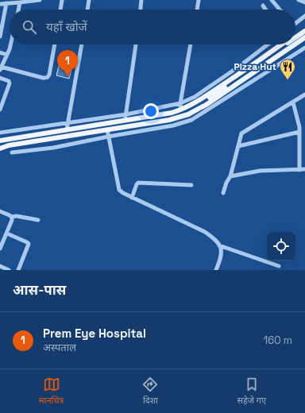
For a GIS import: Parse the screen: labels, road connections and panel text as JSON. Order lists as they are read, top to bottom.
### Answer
{
  "places": {
    "restaurant": ["Pizza Hut"]
  },
  "page": {
    "search": "यहाँ खोजें",
    "pins": "1",
    "heading": "आस-पास",
    "list": [
      {
        "mark": "1",
        "name": "Prem Eye Hospital",
        "note": "अस्पताल",
        "value": "160 m"
      }
    ],
    "nav": ["मानचित्र", "दिशा", "सहेजे गए"]
  }
}
